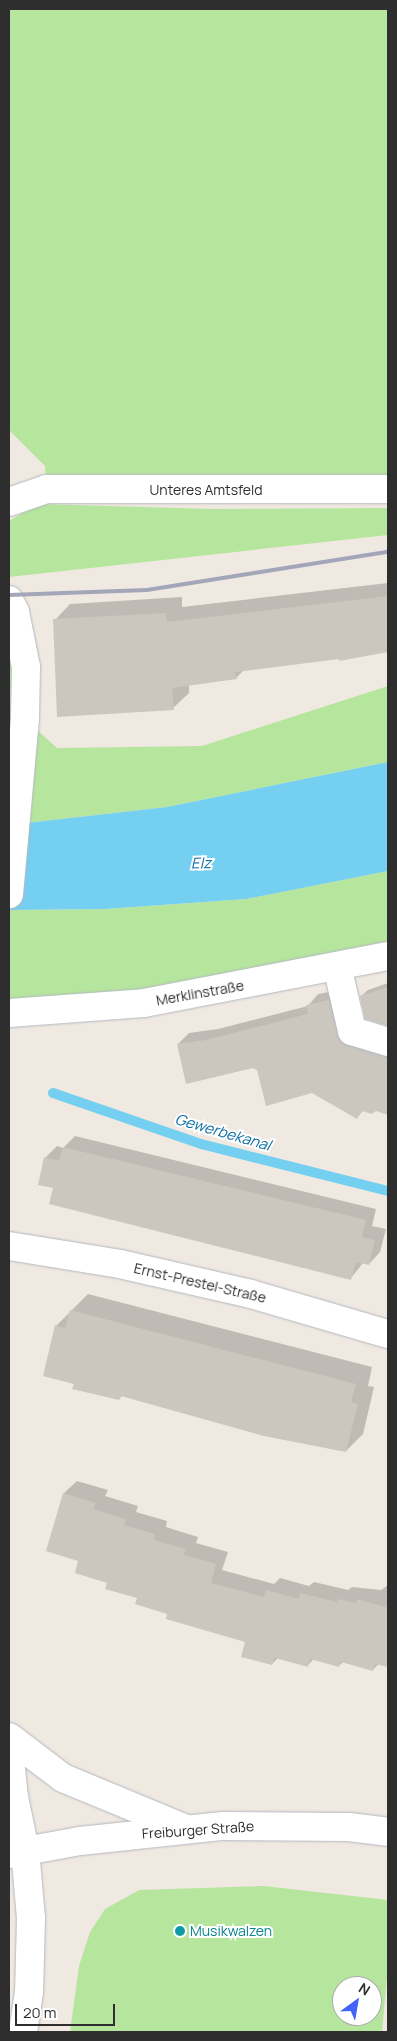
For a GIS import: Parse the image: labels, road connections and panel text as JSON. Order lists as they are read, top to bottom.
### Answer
{
  "streets": {
    "street": [
      "Unteres Amtsfeld",
      "Merklinstraße",
      "Ernst-Prestel-Straße",
      "Freiburger Straße"
    ]
  },
  "water": ["Elz", "Gewerbekanal"],
  "places": ["Musikwalzen"],
  "scale_bar": "20 m",
  "north": "top right"
}
